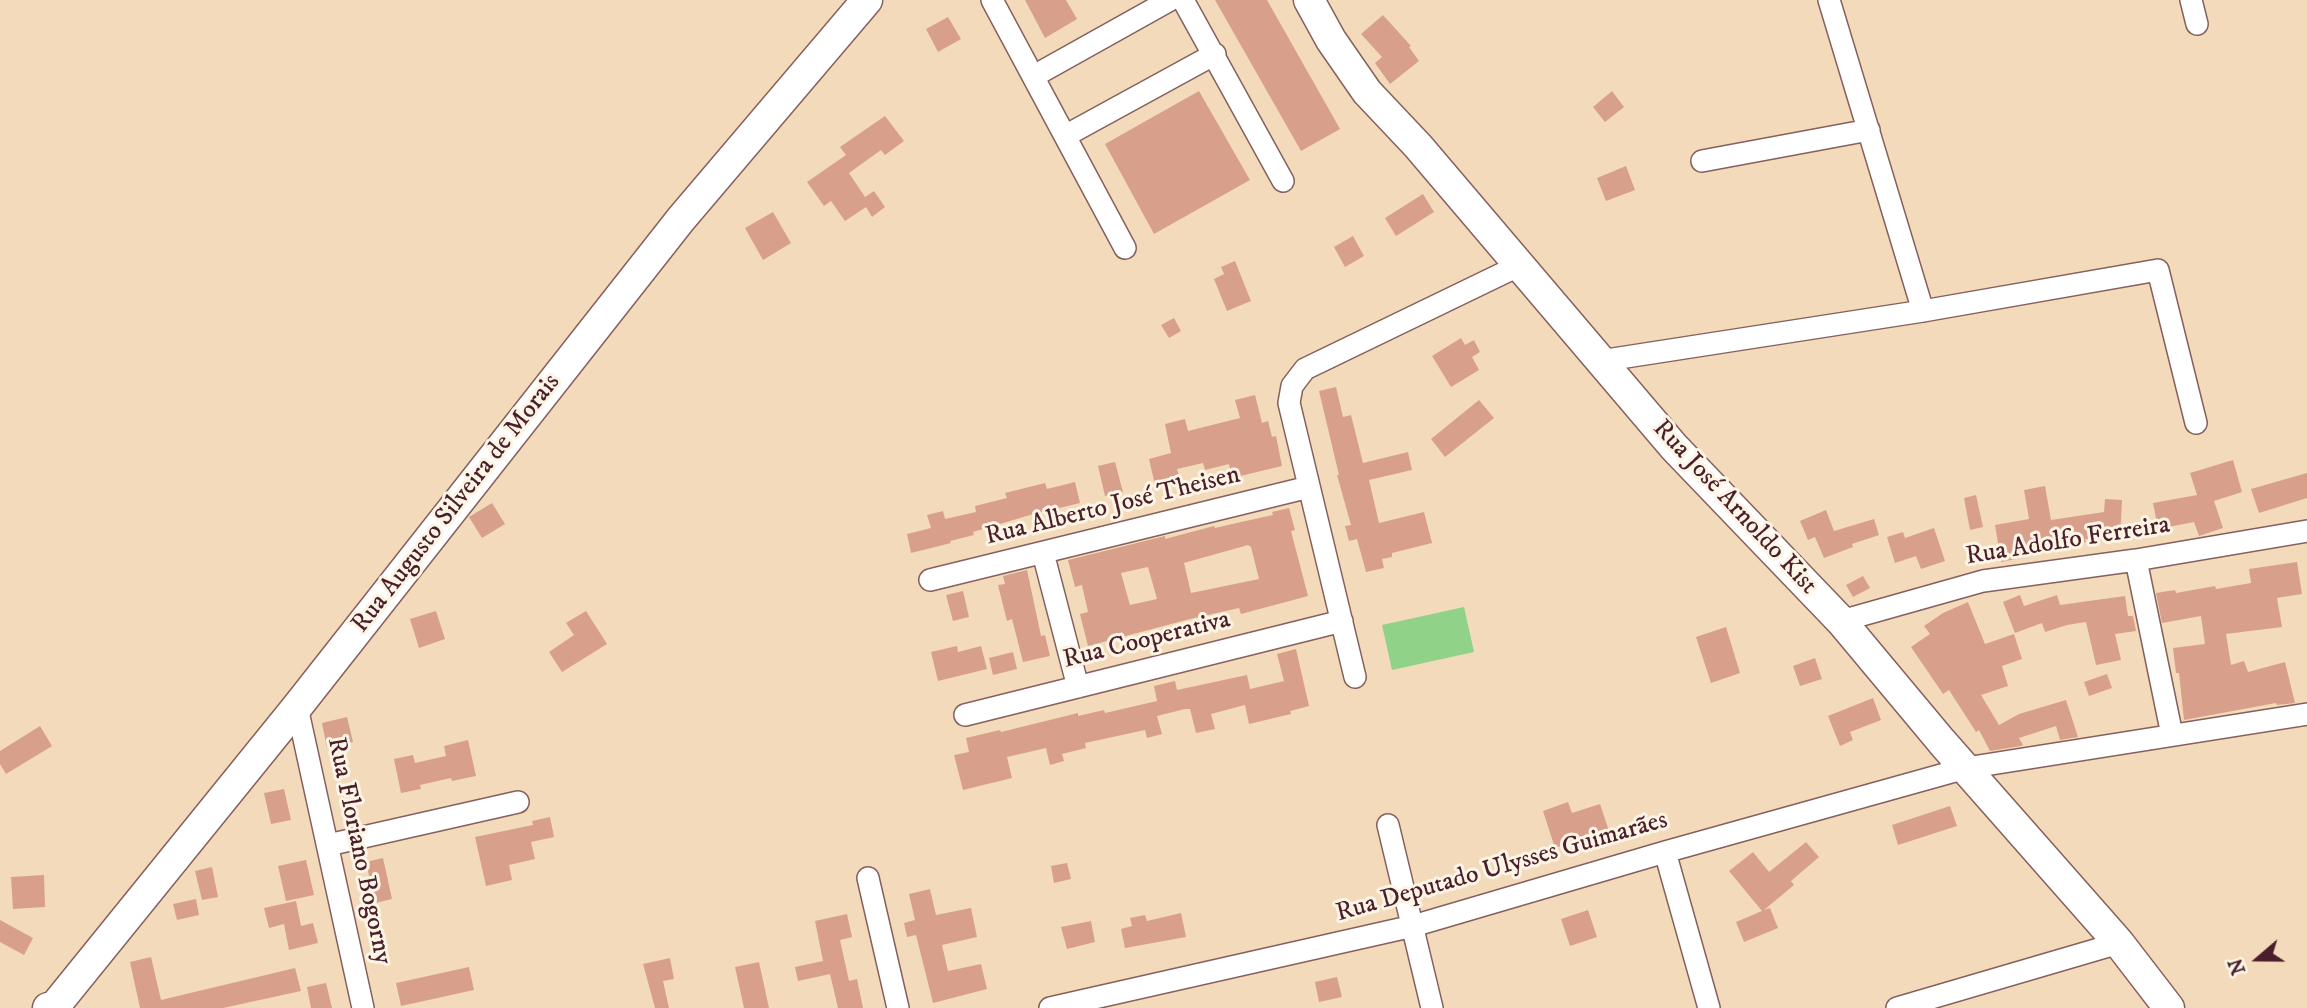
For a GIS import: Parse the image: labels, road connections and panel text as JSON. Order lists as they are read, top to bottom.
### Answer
{
  "streets": {
    "street": [
      "Rua Augusto Silveira de Morais",
      "Rua Alberto José Theisen",
      "Rua José Arnoldo Kist",
      "Rua Adolfo Ferreira",
      "Rua Cooperativa",
      "Rua Floriano Bogorny",
      "Rua Deputado Ulysses Guimarães"
    ]
  },
  "crossings": [
    ["Rua Augusto Silveira de Morais", "Rua Floriano Bogorny"],
    ["Rua José Arnoldo Kist", "Rua Adolfo Ferreira"],
    ["Rua José Arnoldo Kist", "Rua Deputado Ulysses Guimarães"]
  ],
  "north": "left"
}
